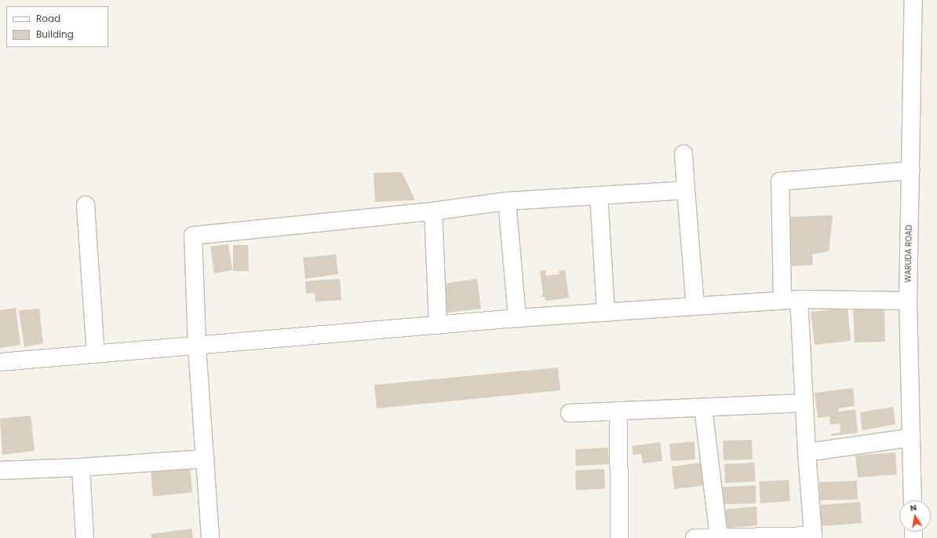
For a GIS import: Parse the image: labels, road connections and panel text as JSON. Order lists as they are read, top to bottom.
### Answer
{
  "streets": {
    "street": ["WARUDA ROAD"]
  },
  "legend": ["Road", "Building"],
  "north": "top"
}
